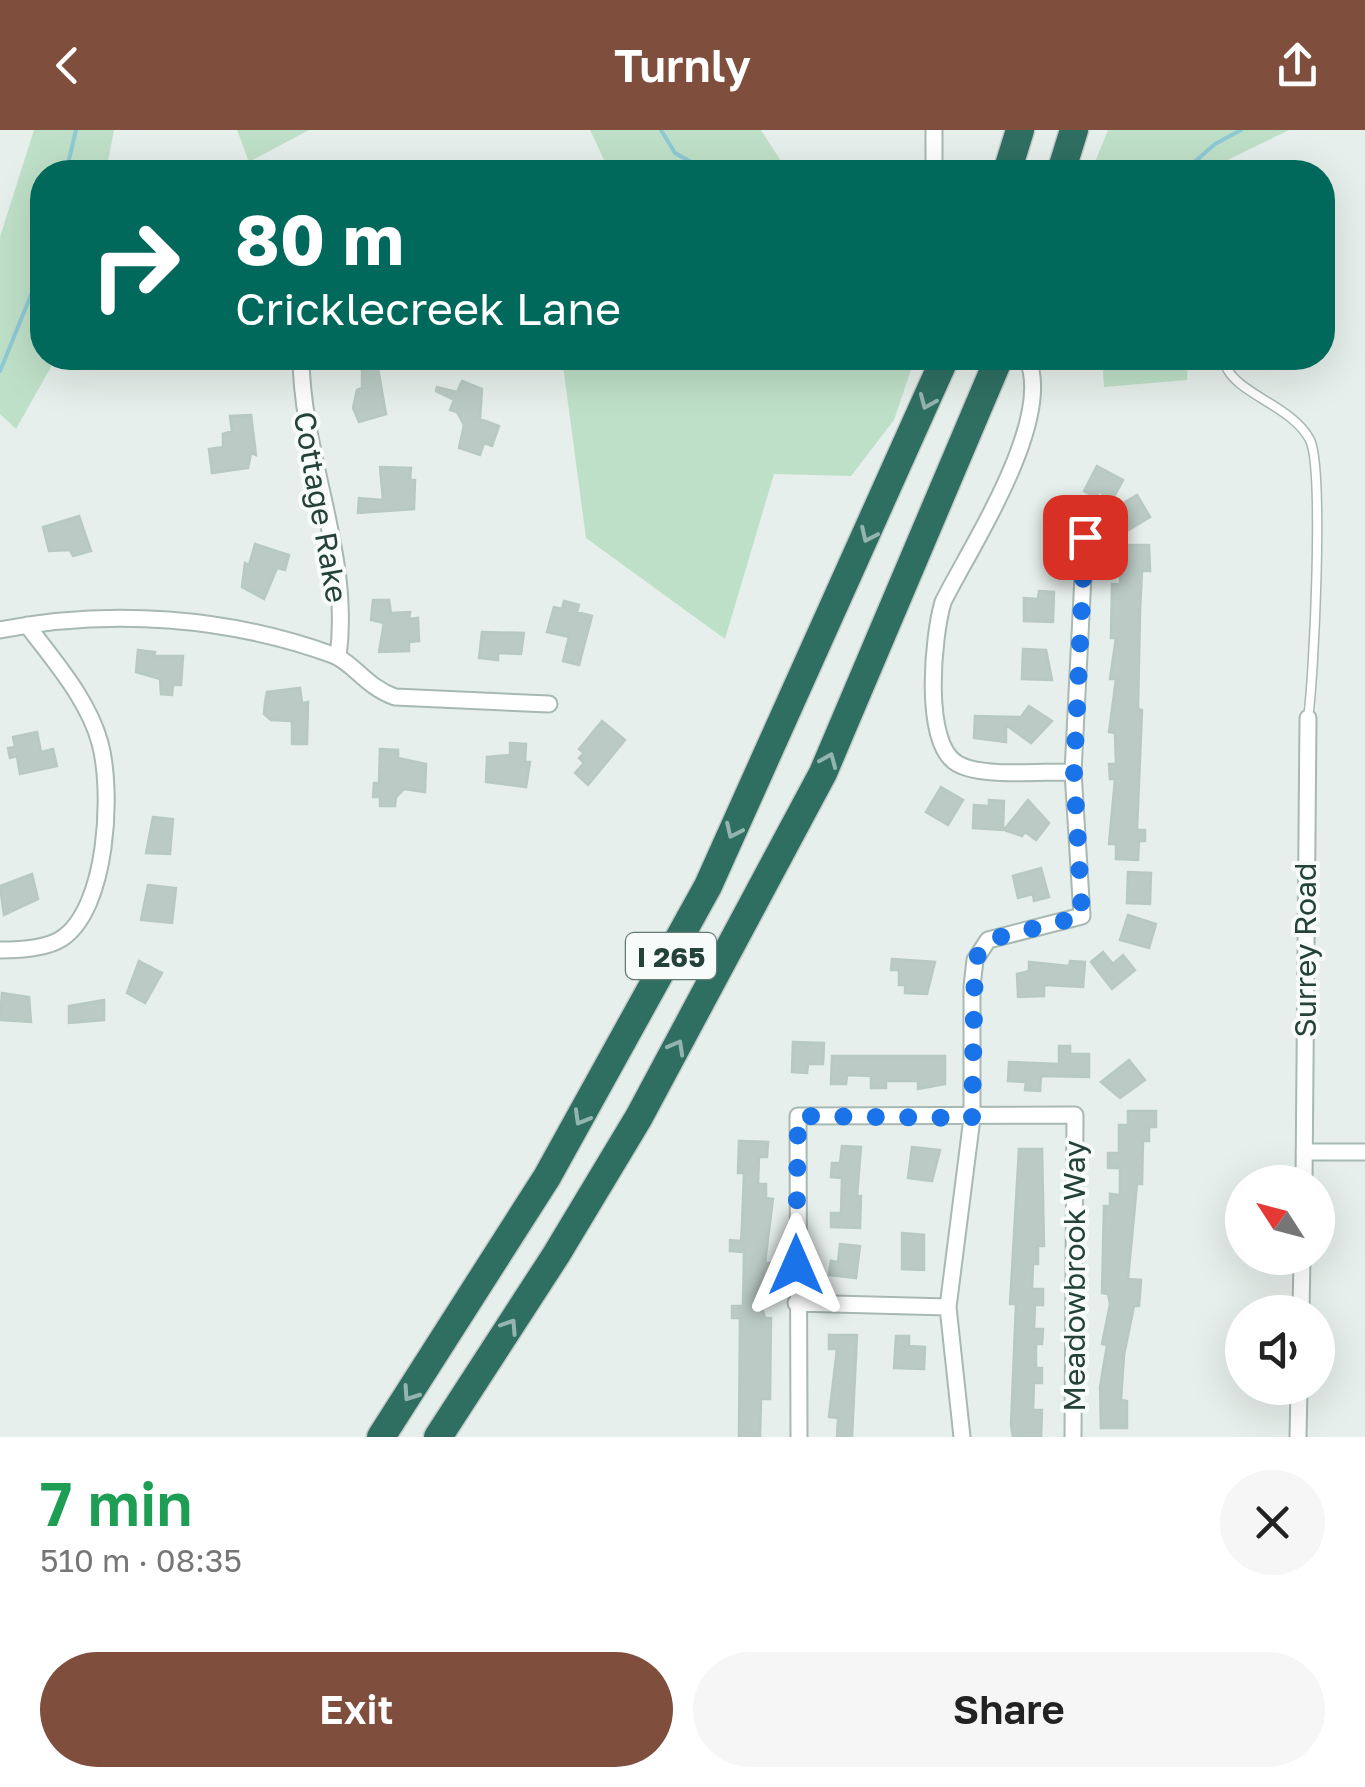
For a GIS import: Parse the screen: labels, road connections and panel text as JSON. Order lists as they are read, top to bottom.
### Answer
{
  "streets": {
    "highway": ["I 265"],
    "street": ["Cottage Rake", "Surrey Road", "Meadowbrook Way"]
  },
  "north": "top left",
  "page": {
    "header": "Turnly",
    "turn": ["80 m", "Cricklecreek Lane"],
    "heading": ["7 min", "510 m · 08:35"],
    "buttons": ["Exit", "Share"]
  }
}
